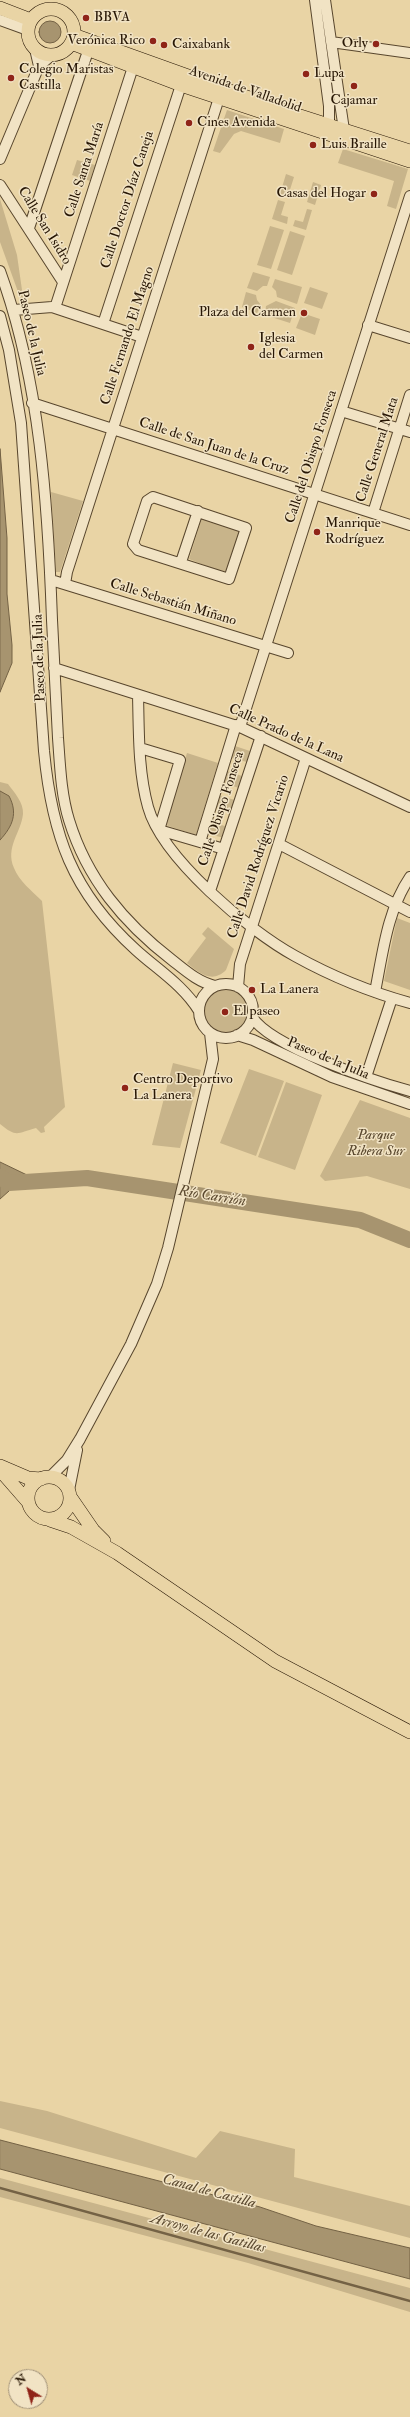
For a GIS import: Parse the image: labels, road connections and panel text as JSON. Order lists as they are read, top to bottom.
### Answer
{
  "streets": {
    "main road": ["Avenida de Valladolid"],
    "street": [
      "Calle Santa María",
      "Calle Doctor Díaz Caneja",
      "Calle San Isidro",
      "Paseo de la Julia",
      "Calle Fernando El Magno",
      "Calle de San Juan de la Cruz",
      "Calle General Mata",
      "Calle del Obispo Fonseca",
      "Calle Sebastián Miñano",
      "Calle Prado de la Lana",
      "Calle Obispo Fonseca",
      "Calle David Rodríguez Vicario"
    ]
  },
  "crossings": [
    ["Avenida de Valladolid", "Calle Santa María"],
    ["Avenida de Valladolid", "Calle Doctor Díaz Caneja"],
    ["Avenida de Valladolid", "Calle Fernando El Magno"],
    ["Calle Santa María", "Calle San Isidro"],
    ["Paseo de la Julia", "Calle de San Juan de la Cruz"],
    ["Paseo de la Julia", "Calle Sebastián Miñano"],
    ["Paseo de la Julia", "Calle Prado de la Lana"],
    ["Paseo de la Julia", "Calle David Rodríguez Vicario"],
    ["Calle Fernando El Magno", "Calle de San Juan de la Cruz"],
    ["Calle Fernando El Magno", "Calle Sebastián Miñano"],
    ["Calle de San Juan de la Cruz", "Calle General Mata"],
    ["Calle de San Juan de la Cruz", "Calle del Obispo Fonseca"],
    ["Calle del Obispo Fonseca", "Calle Sebastián Miñano"],
    ["Calle del Obispo Fonseca", "Calle Prado de la Lana"],
    ["Calle del Obispo Fonseca", "Calle Obispo Fonseca"],
    ["Calle Prado de la Lana", "Calle Obispo Fonseca"],
    ["Calle Prado de la Lana", "Calle David Rodríguez Vicario"]
  ],
  "water": ["Río Carrión", "Canal de Castilla", "Arroyo de las Gatillas"],
  "parks": ["Parque Ribera Sur"],
  "places": [
    "BBVA",
    "Verónica Rico",
    "Orly",
    "Caixabank",
    "Lupa",
    "Colegio Maristas Castilla",
    "Cajamar",
    "Cines Avenida",
    "Luis Braille",
    "Casas del Hogar",
    "Plaza del Carmen",
    "Iglesia del Carmen",
    "Manrique Rodríguez",
    "La Lanera",
    "El paseo",
    "Centro Deportivo La Lanera"
  ],
  "north": "top left"
}
